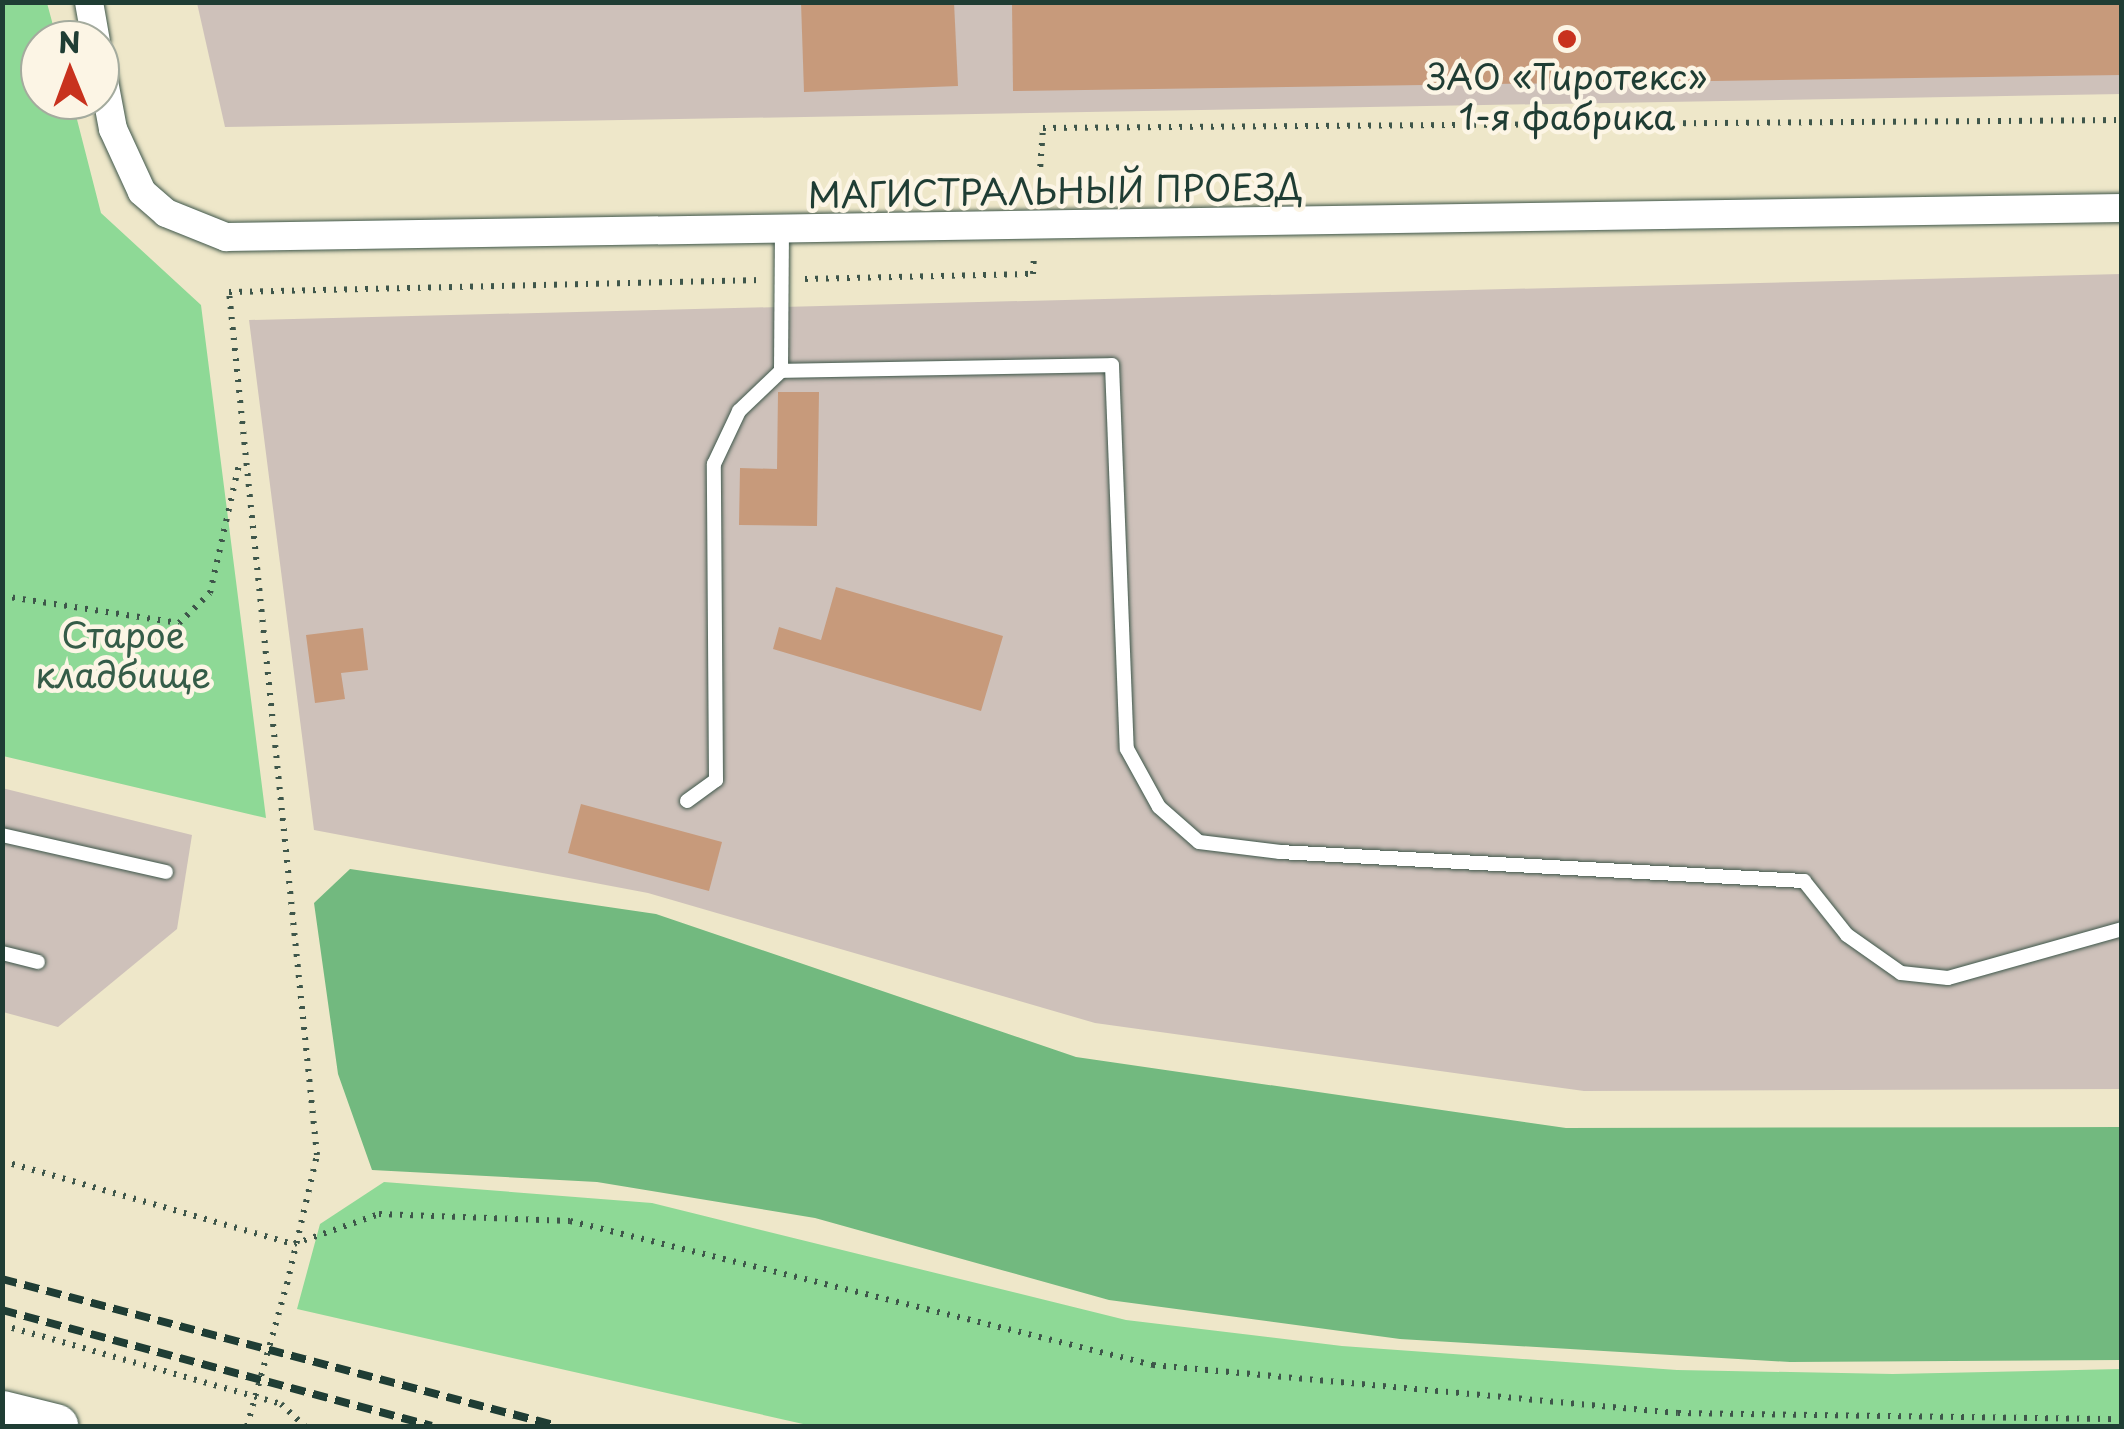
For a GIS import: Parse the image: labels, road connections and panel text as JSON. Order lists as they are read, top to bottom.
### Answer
{
  "streets": {
    "street": ["МАГИСТРАЛЬНЫЙ ПРОЕЗД"]
  },
  "parks": ["Старое кладбище"],
  "places": ["ЗАО «Тиротекс» 1-я фабрика"],
  "north": "top"
}
